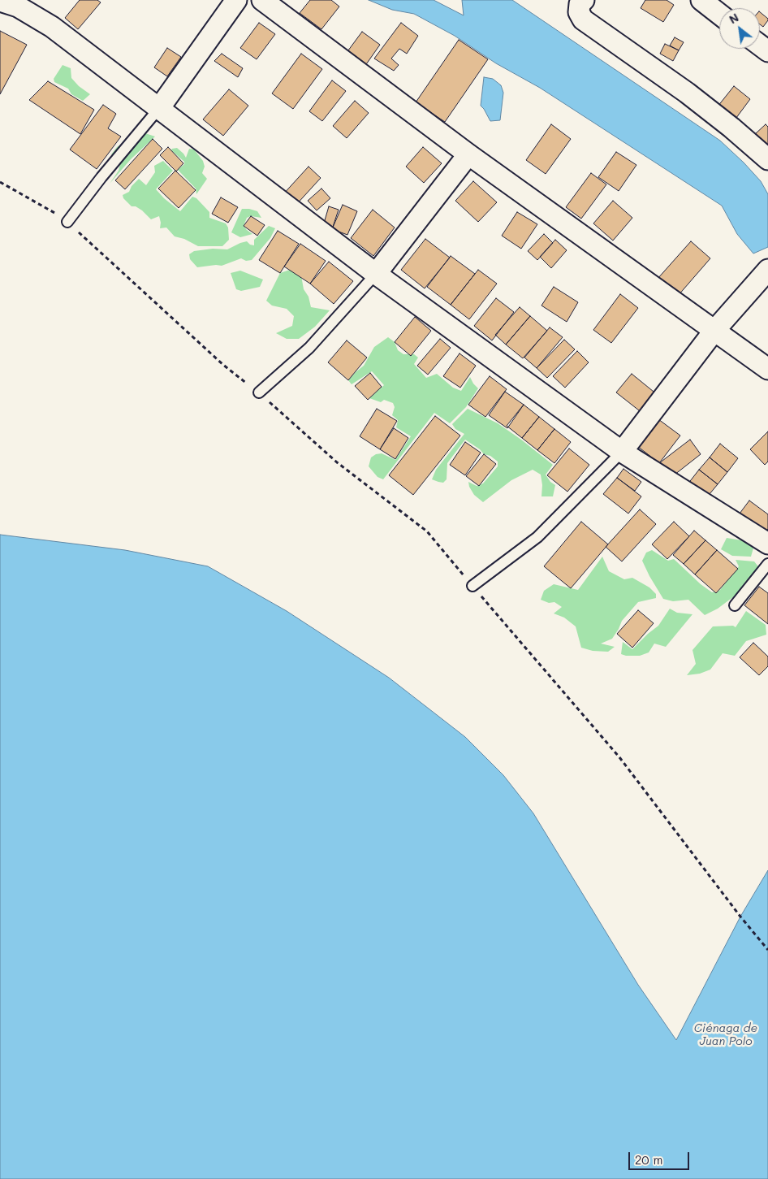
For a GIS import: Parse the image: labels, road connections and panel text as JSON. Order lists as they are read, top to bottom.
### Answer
{
  "water": ["Ciénaga de Juan Polo"],
  "scale_bar": "20 m",
  "north": "top left"
}
